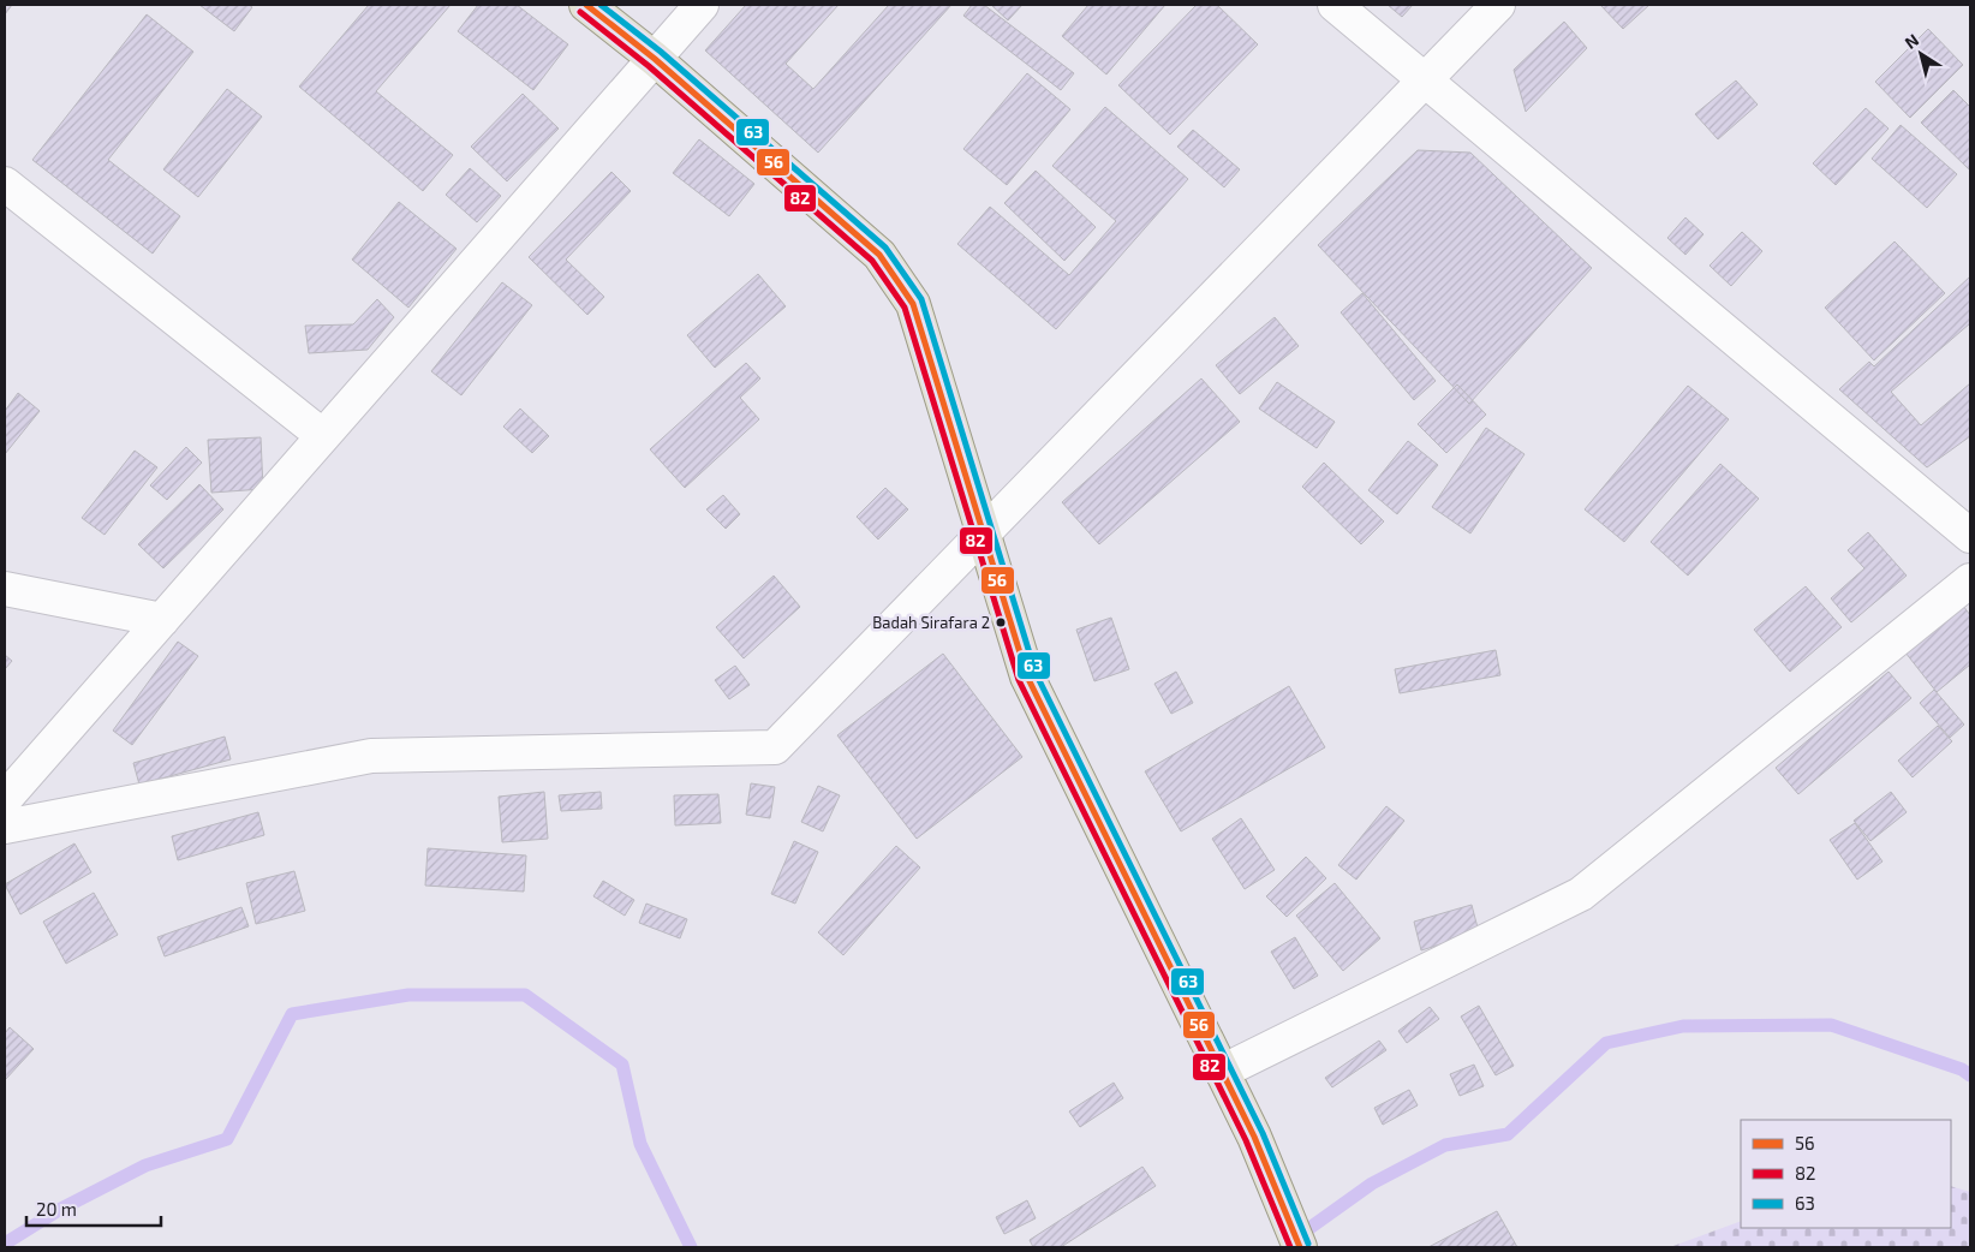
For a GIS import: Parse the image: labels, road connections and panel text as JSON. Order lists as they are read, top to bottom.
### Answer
{
  "places": ["Badah Sirafara 2"],
  "lines": ["transit line 56", "transit line 63", "transit line 82"],
  "legend": ["56", "82", "63"],
  "scale_bar": "20 m",
  "north": "top left"
}
